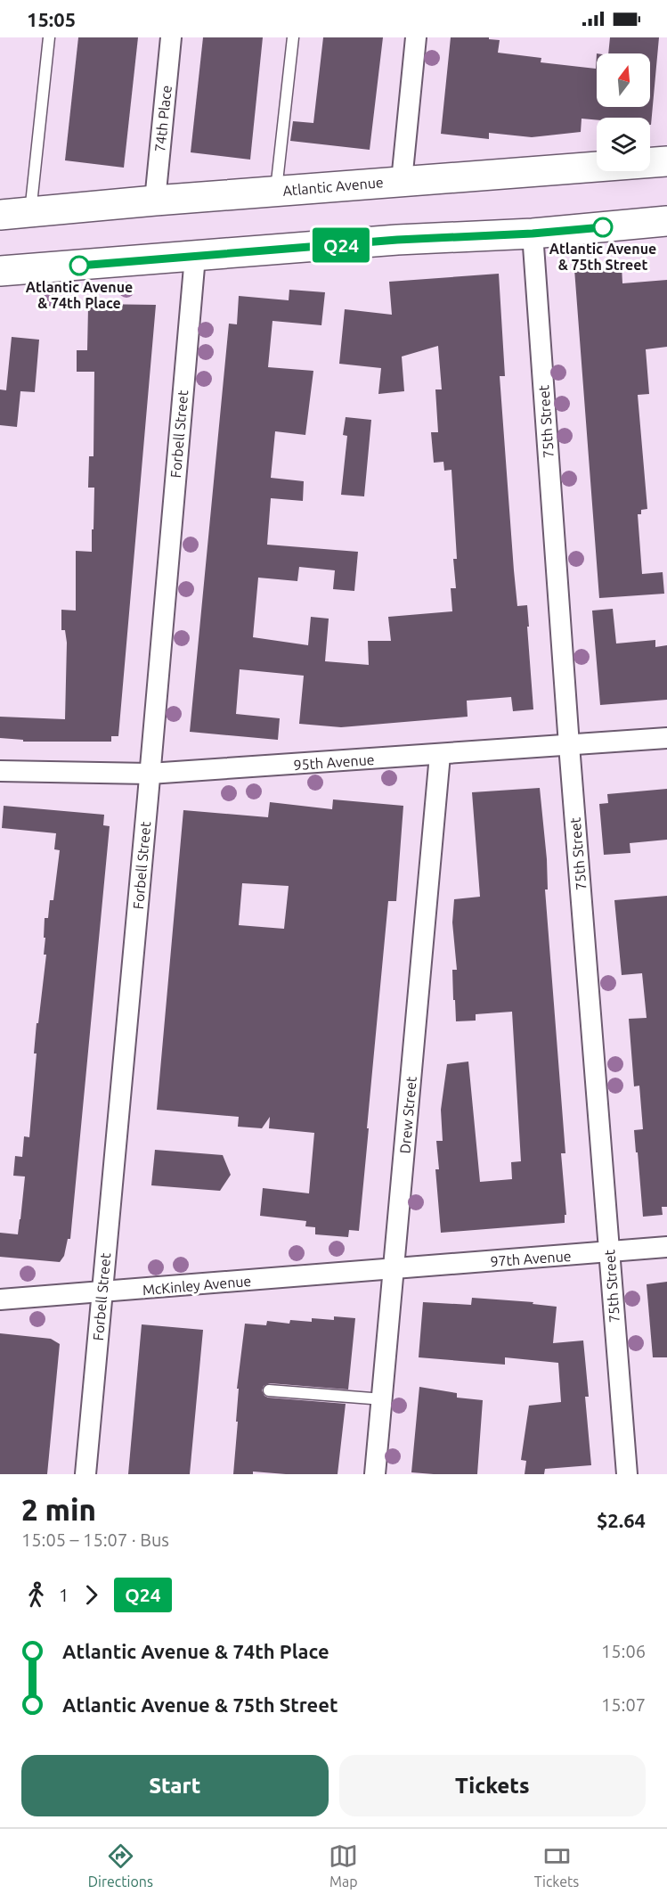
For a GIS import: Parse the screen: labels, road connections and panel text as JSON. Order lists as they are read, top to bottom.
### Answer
{
  "streets": {
    "main road": ["Atlantic Avenue"],
    "street": [
      "74th Place",
      "75th Street",
      "Forbell Street",
      "95th Avenue",
      "Drew Street",
      "97th Avenue",
      "McKinley Avenue"
    ]
  },
  "crossings": [
    ["74th Place", "Atlantic Avenue"],
    ["75th Street", "95th Avenue"],
    ["75th Street", "97th Avenue"],
    ["Forbell Street", "95th Avenue"],
    ["Forbell Street", "McKinley Avenue"],
    ["95th Avenue", "Drew Street"],
    ["Drew Street", "97th Avenue"],
    ["Drew Street", "McKinley Avenue"],
    ["97th Avenue", "McKinley Avenue"]
  ],
  "places": ["Atlantic Avenue & 75th Street", "Atlantic Avenue & 74th Place"],
  "lines": ["bus line Q24"],
  "north": "top",
  "page": {
    "status": "15:05",
    "on_map": "Q24",
    "heading": ["2 min", "15:05 – 15:07 · Bus", "$2.64"],
    "legs": ["1", "Q24"],
    "list": [
      {
        "name": "Atlantic Avenue & 74th Place",
        "value": "15:06"
      },
      {
        "name": "Atlantic Avenue & 75th Street",
        "value": "15:07"
      }
    ],
    "buttons": ["Start", "Tickets"],
    "tabs": ["Directions", "Map", "Tickets"]
  }
}
